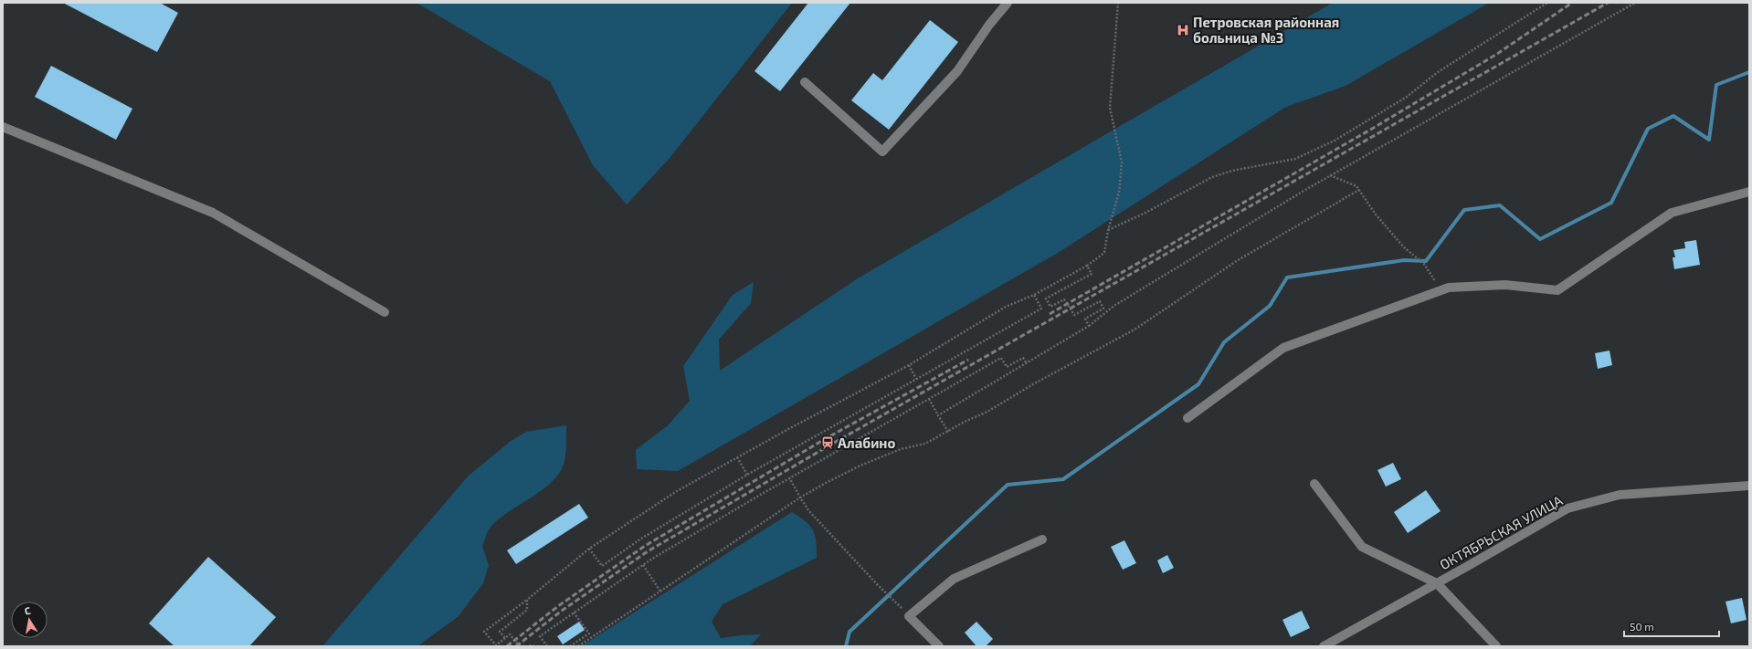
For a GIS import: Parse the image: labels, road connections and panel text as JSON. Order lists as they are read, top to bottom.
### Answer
{
  "streets": {
    "street": ["ОКТЯБРЬСКАЯ УЛИЦА"]
  },
  "places": {
    "hospital": ["Петровская районная больница №3"],
    "station": ["Алабино"]
  },
  "scale_bar": "50 m",
  "north": "top"
}
